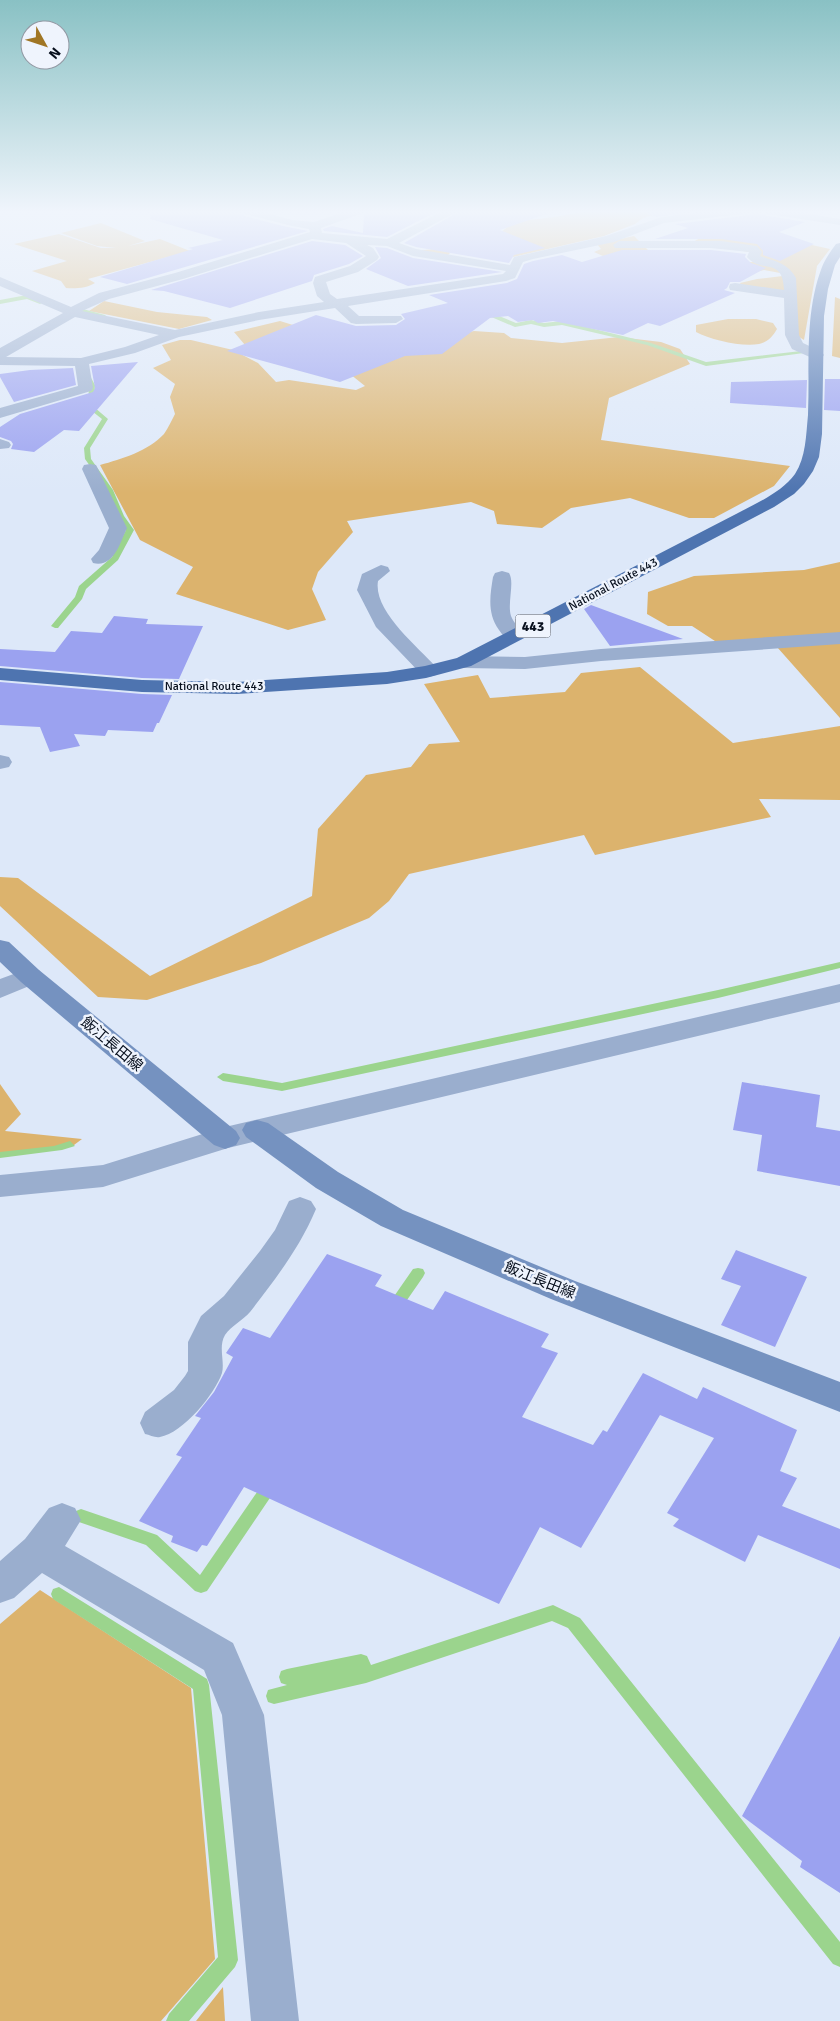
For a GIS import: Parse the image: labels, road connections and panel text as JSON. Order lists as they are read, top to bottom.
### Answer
{
  "streets": {
    "highway": ["National Route 443", "443"],
    "main road": ["飯江長田線"]
  },
  "north": "bottom right"
}
